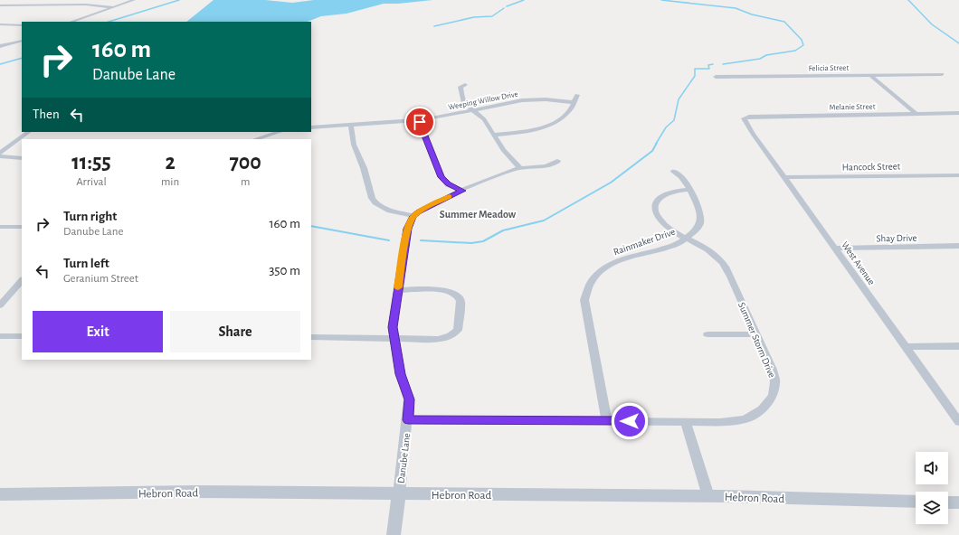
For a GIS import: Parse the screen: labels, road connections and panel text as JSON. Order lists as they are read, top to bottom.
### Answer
{
  "streets": {
    "street": [
      "Felicia Street",
      "Weeping Willow Drive",
      "Melanie Street",
      "Hancock Street",
      "Shay Drive",
      "Rainmaker Drive",
      "West Avenue",
      "Summer Storm Drive",
      "Danube Lane",
      "Hebron Road"
    ]
  },
  "crossings": [
    ["Melanie Street", "West Avenue"],
    ["Hancock Street", "West Avenue"],
    ["Shay Drive", "West Avenue"],
    ["Rainmaker Drive", "Summer Storm Drive"],
    ["Summer Storm Drive", "Danube Lane"],
    ["Danube Lane", "Hebron Road"]
  ],
  "districts": ["Summer Meadow"],
  "page": {
    "turn": ["160 m", "Danube Lane"],
    "then": "Then",
    "eta": [
      "11:55",
      "Arrival",
      "2",
      "min",
      "700",
      "m"
    ],
    "list": [
      {
        "name": "Turn right",
        "note": "Danube Lane",
        "value": "160 m"
      },
      {
        "name": "Turn left",
        "note": "Geranium Street",
        "value": "350 m"
      }
    ],
    "buttons": ["Exit", "Share"]
  }
}
